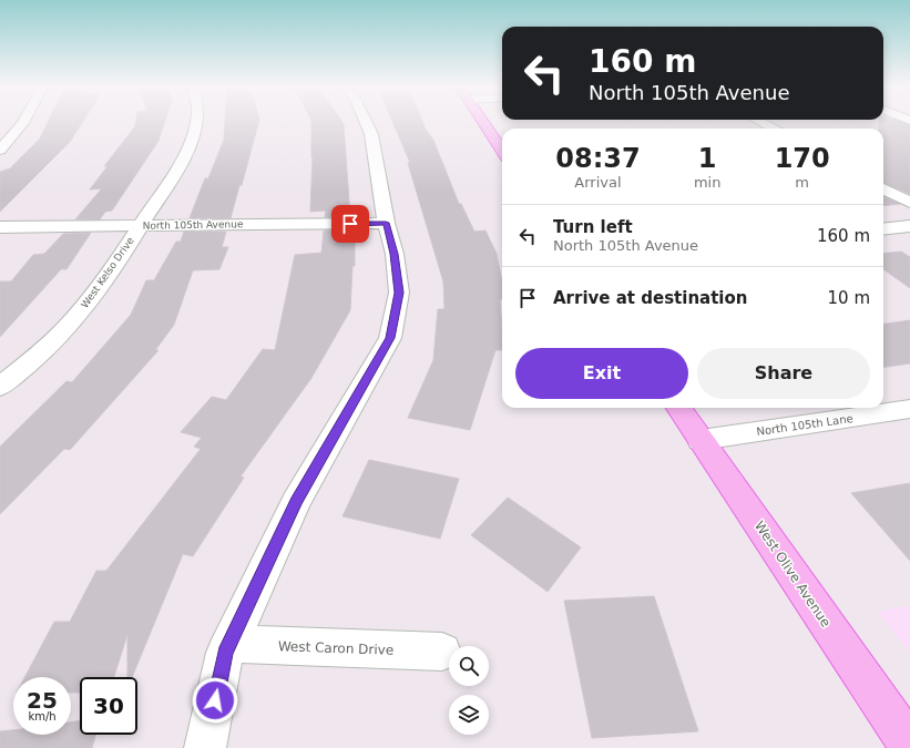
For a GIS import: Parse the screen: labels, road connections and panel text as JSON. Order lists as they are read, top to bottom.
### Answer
{
  "streets": {
    "main road": ["West Olive Avenue"],
    "street": [
      "North 105th Avenue",
      "West Kelso Drive",
      "North 105th Lane",
      "West Caron Drive"
    ]
  },
  "crossings": [
    ["North 105th Avenue", "West Kelso Drive"],
    ["North 105th Lane", "West Olive Avenue"]
  ],
  "page": {
    "turn": ["160 m", "North 105th Avenue"],
    "eta": [
      "08:37",
      "Arrival",
      "1",
      "min",
      "170",
      "m"
    ],
    "list": [
      {
        "name": "Turn left",
        "note": "North 105th Avenue",
        "value": "160 m"
      },
      {
        "name": "Arrive at destination",
        "value": "10 m"
      }
    ],
    "buttons": ["Exit", "Share"],
    "speed": "25 km/h",
    "limit": "30"
  }
}
